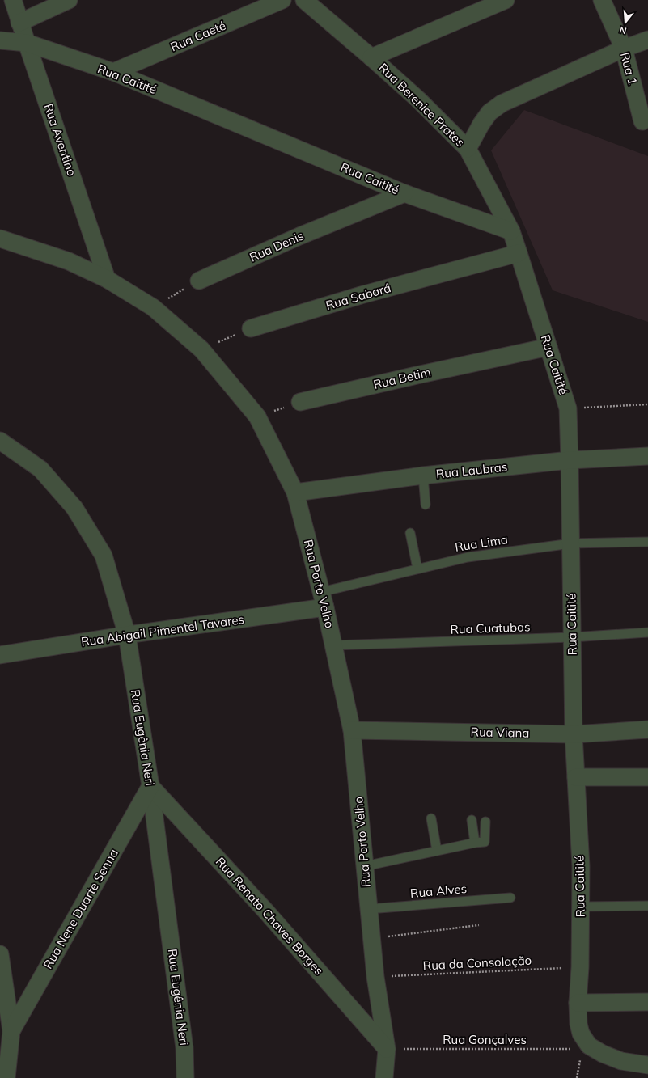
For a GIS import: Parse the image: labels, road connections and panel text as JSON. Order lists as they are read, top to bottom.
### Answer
{
  "streets": {
    "street": [
      "Rua Caeté",
      "Rua 1",
      "Rua Caitité",
      "Rua Berenice Prates",
      "Rua Aventino",
      "Rua Denis",
      "Rua Sabará",
      "Rua Betim",
      "Rua Laubras",
      "Rua Porto Velho",
      "Rua Abigail Pimentel Tavares",
      "Rua Viana",
      "Rua Eugênia Neri",
      "Rua Nene Duarte Senna",
      "Rua Renato Chaves Borges"
    ],
    "lane": ["Rua Lima", "Rua Cuatubas", "Rua Alves"],
    "path": ["Rua da Consolação", "Rua Gonçalves"]
  },
  "crossings": [
    ["Rua Caeté", "Rua Caitité"],
    ["Rua Caitité", "Rua Berenice Prates"],
    ["Rua Caitité", "Rua Aventino"],
    ["Rua Caitité", "Rua Denis"],
    ["Rua Caitité", "Rua Sabará"],
    ["Rua Caitité", "Rua Betim"],
    ["Rua Caitité", "Rua Laubras"],
    ["Rua Caitité", "Rua Lima"],
    ["Rua Caitité", "Rua Cuatubas"],
    ["Rua Caitité", "Rua Viana"],
    ["Rua Caitité", "Rua da Consolação"],
    ["Rua Caitité", "Rua Gonçalves"],
    ["Rua Aventino", "Rua Porto Velho"],
    ["Rua Laubras", "Rua Porto Velho"],
    ["Rua Lima", "Rua Porto Velho"],
    ["Rua Lima", "Rua Abigail Pimentel Tavares"],
    ["Rua Porto Velho", "Rua Cuatubas"],
    ["Rua Porto Velho", "Rua Abigail Pimentel Tavares"],
    ["Rua Porto Velho", "Rua Viana"],
    ["Rua Porto Velho", "Rua Alves"],
    ["Rua Porto Velho", "Rua Renato Chaves Borges"],
    ["Rua Porto Velho", "Rua da Consolação"],
    ["Rua Porto Velho", "Rua Gonçalves"],
    ["Rua Abigail Pimentel Tavares", "Rua Eugênia Neri"],
    ["Rua Eugênia Neri", "Rua Nene Duarte Senna"],
    ["Rua Eugênia Neri", "Rua Renato Chaves Borges"],
    ["Rua Nene Duarte Senna", "Rua Renato Chaves Borges"],
    ["Rua Renato Chaves Borges", "Rua Gonçalves"]
  ],
  "north": "bottom"
}
